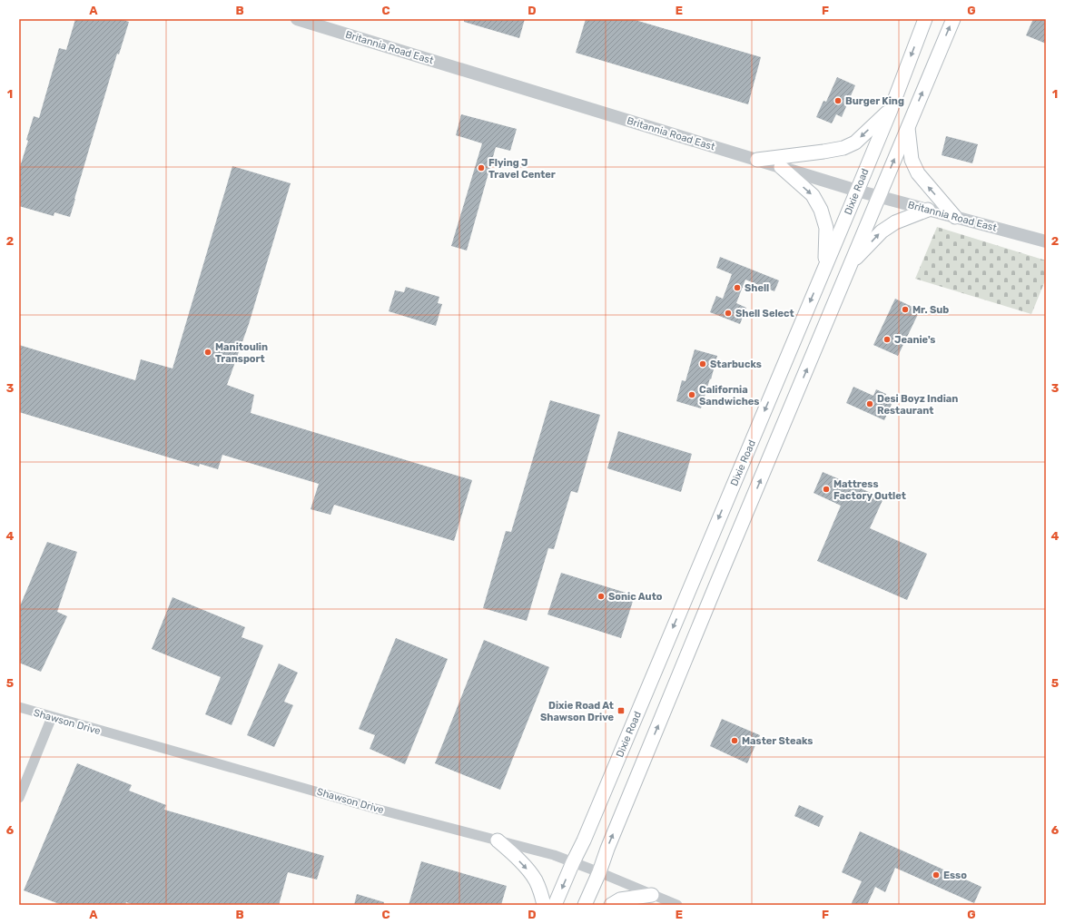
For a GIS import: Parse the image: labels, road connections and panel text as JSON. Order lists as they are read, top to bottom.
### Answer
{
  "streets": {
    "main road": ["Dixie Road"],
    "street": ["Britannia Road East", "Shawson Drive"]
  },
  "crossings": [
    ["Britannia Road East", "Dixie Road"],
    ["Dixie Road", "Shawson Drive"]
  ],
  "places": {
    "other": [
      "Burger King",
      "Flying J Travel Center",
      "Shell",
      "Mr. Sub",
      "Shell Select",
      "Jeanie's",
      "Manitoulin Transport",
      "Starbucks",
      "California Sandwiches",
      "Desi Boyz Indian Restaurant",
      "Mattress Factory Outlet",
      "Sonic Auto",
      "Master Steaks",
      "Esso"
    ],
    "transit": ["Dixie Road At Shawson Drive"]
  },
  "grid": {
    "columns": [
      "A",
      "B",
      "C",
      "D",
      "E",
      "F",
      "G"
    ],
    "rows": [
      "1",
      "2",
      "3",
      "4",
      "5",
      "6"
    ]
  }
}
